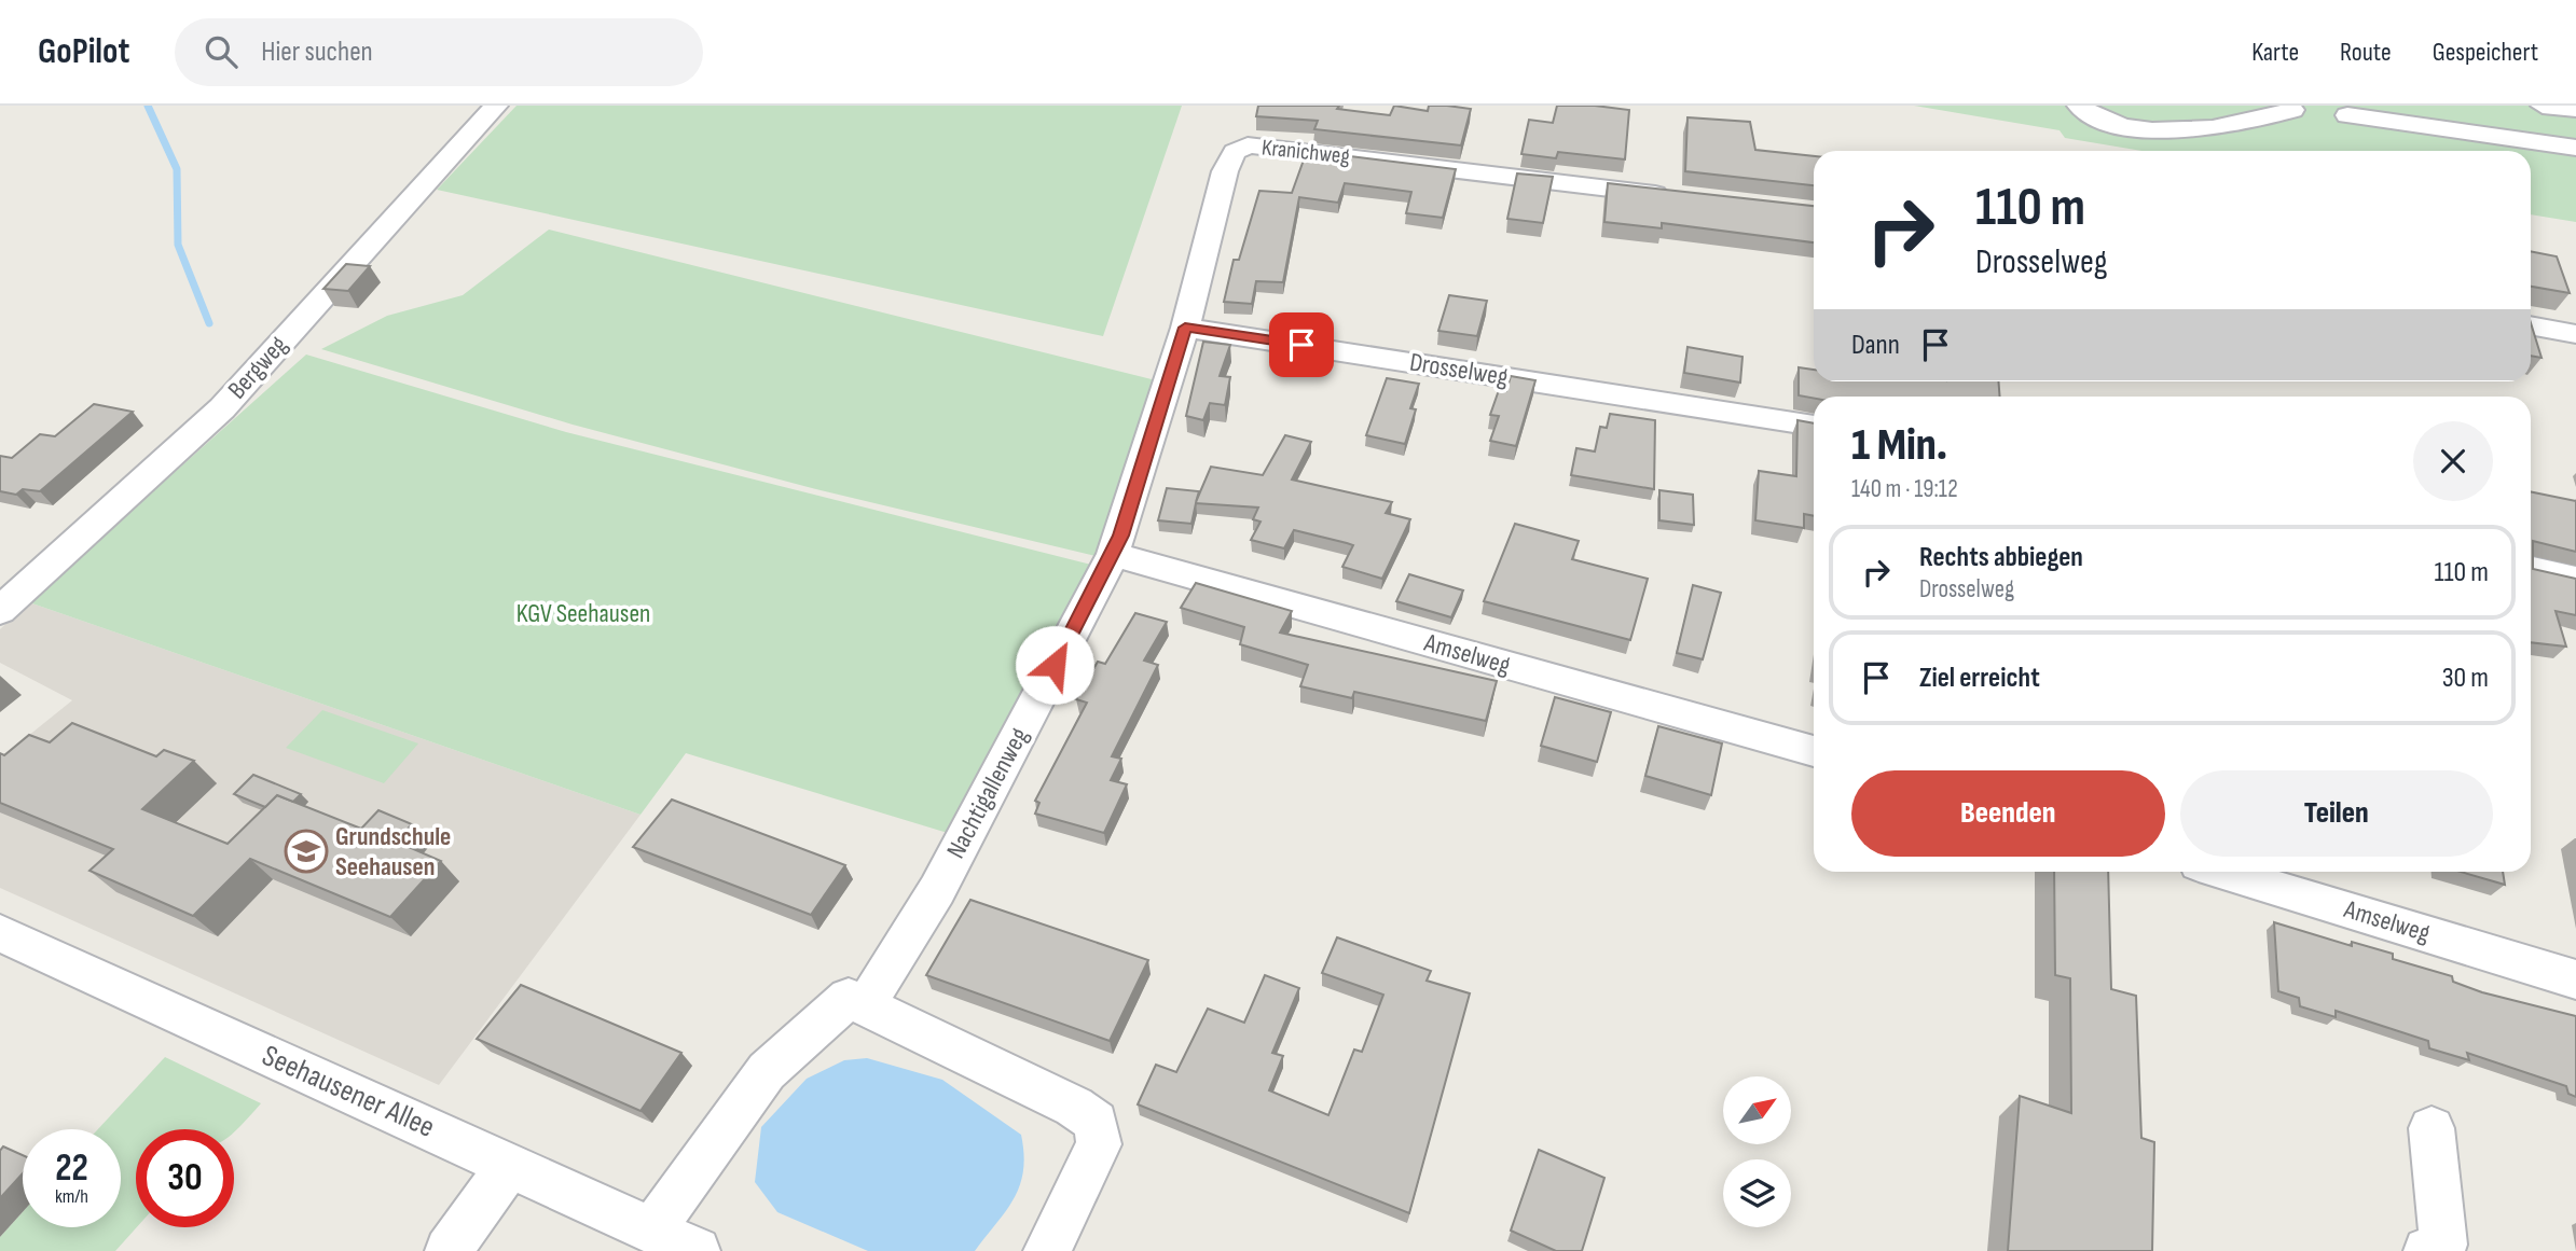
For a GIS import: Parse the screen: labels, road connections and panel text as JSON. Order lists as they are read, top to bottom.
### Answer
{
  "streets": {
    "street": [
      "Kranichweg",
      "Bergweg",
      "Drosselweg",
      "Amselweg",
      "Nachtigallenweg",
      "Seehausener Allee"
    ]
  },
  "crossings": [
    ["Kranichweg", "Nachtigallenweg"],
    ["Drosselweg", "Nachtigallenweg"],
    ["Amselweg", "Nachtigallenweg"]
  ],
  "parks": ["KGV Seehausen"],
  "places": {
    "school or university": ["Grundschule Seehausen"]
  },
  "north": "top right",
  "page": {
    "header": "GoPilot",
    "search": "Hier suchen",
    "nav": ["Karte", "Route", "Gespeichert"],
    "turn": ["110 m", "Drosselweg"],
    "then": "Dann",
    "heading": ["1 Min.", "140 m · 19:12"],
    "list": [
      {
        "name": "Rechts abbiegen",
        "note": "Drosselweg",
        "value": "110 m"
      },
      {
        "name": "Ziel erreicht",
        "value": "30 m"
      }
    ],
    "buttons": ["Beenden", "Teilen"],
    "speed": "22 km/h",
    "limit": "30"
  }
}
